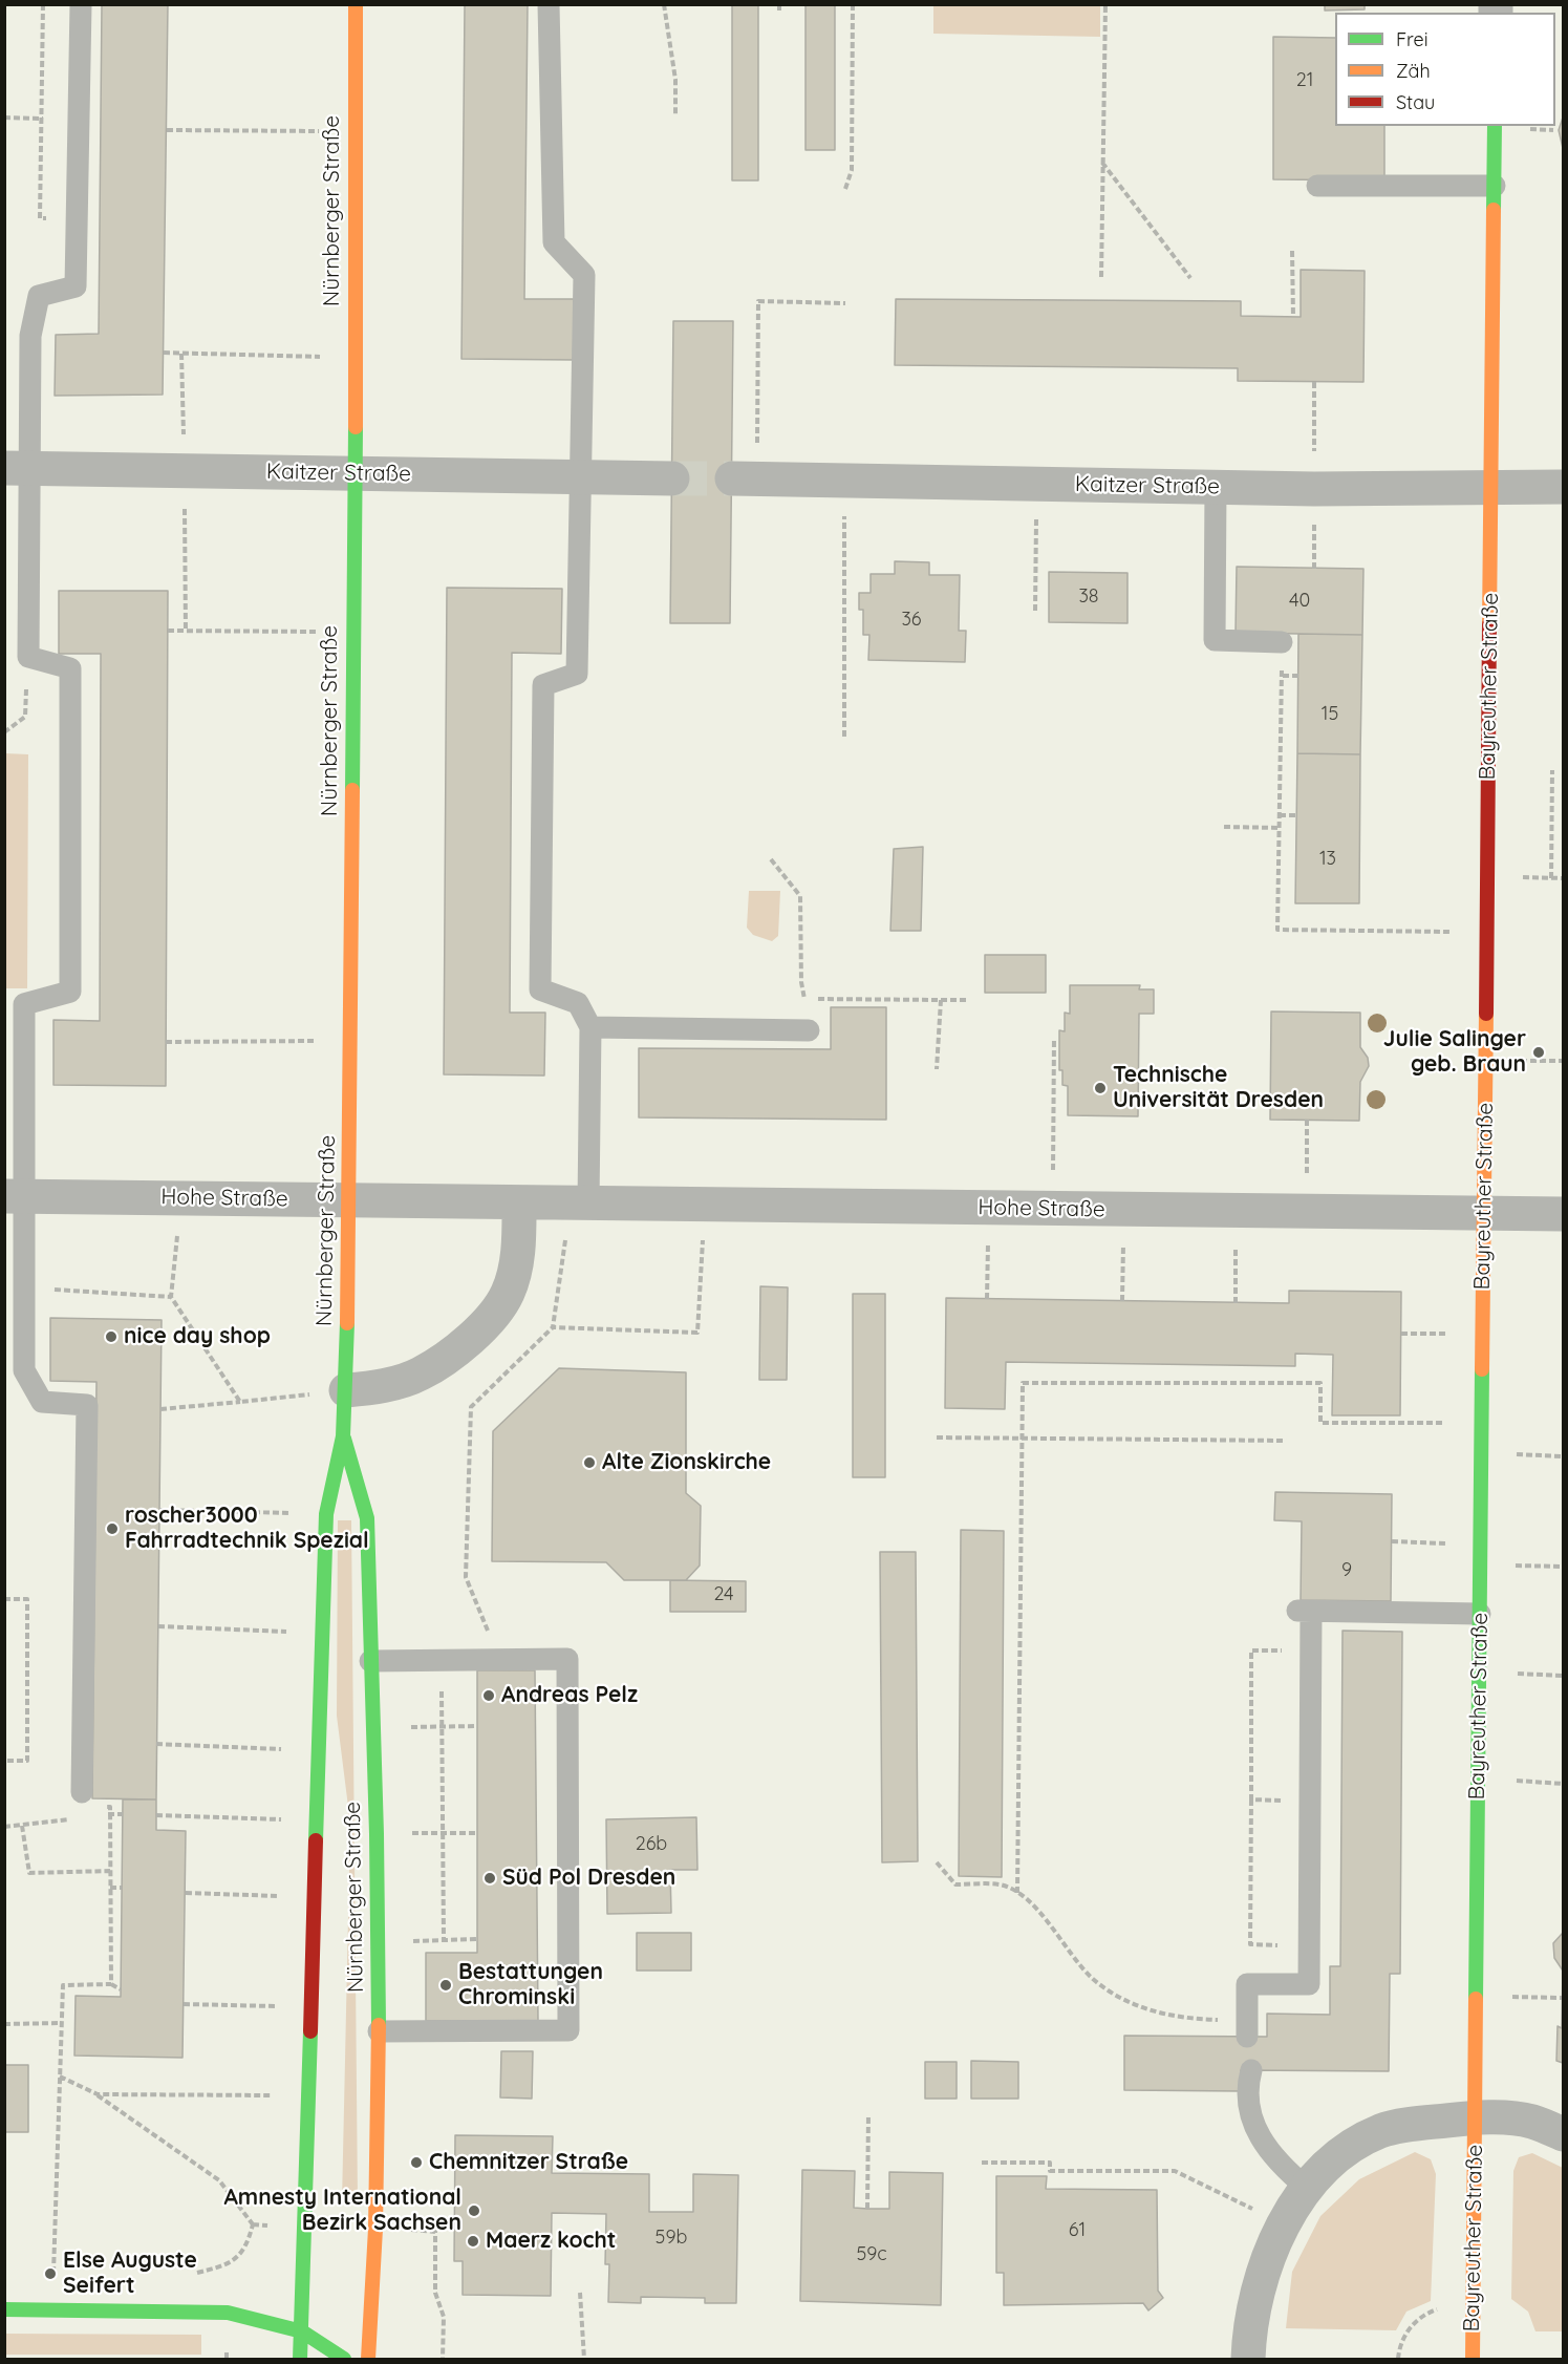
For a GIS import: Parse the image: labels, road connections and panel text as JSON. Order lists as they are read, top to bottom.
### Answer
{
  "streets": {
    "main road": ["Nürnberger Straße", "Bayreuther Straße"],
    "street": ["Kaitzer Straße", "Hohe Straße"]
  },
  "crossings": [
    ["Nürnberger Straße", "Kaitzer Straße"],
    ["Nürnberger Straße", "Hohe Straße"],
    ["Kaitzer Straße", "Bayreuther Straße"],
    ["Bayreuther Straße", "Hohe Straße"]
  ],
  "places": [
    "Julie Salinger geb. Braun",
    "Technische Universität Dresden",
    "nice day shop",
    "Alte Zionskirche",
    "roscher3000 Fahrradtechnik Spezial",
    "Andreas Pelz",
    "Süd Pol Dresden",
    "Bestattungen Chrominski",
    "Chemnitzer Straße",
    "Amnesty International Bezirk Sachsen",
    "Maerz kocht",
    "Else Auguste Seifert"
  ],
  "house_numbers": [
    "21",
    "38",
    "40",
    "36",
    "15",
    "13",
    "9",
    "24",
    "26b",
    "61",
    "59b",
    "59c"
  ],
  "legend": ["Frei", "Zäh", "Stau"]
}
